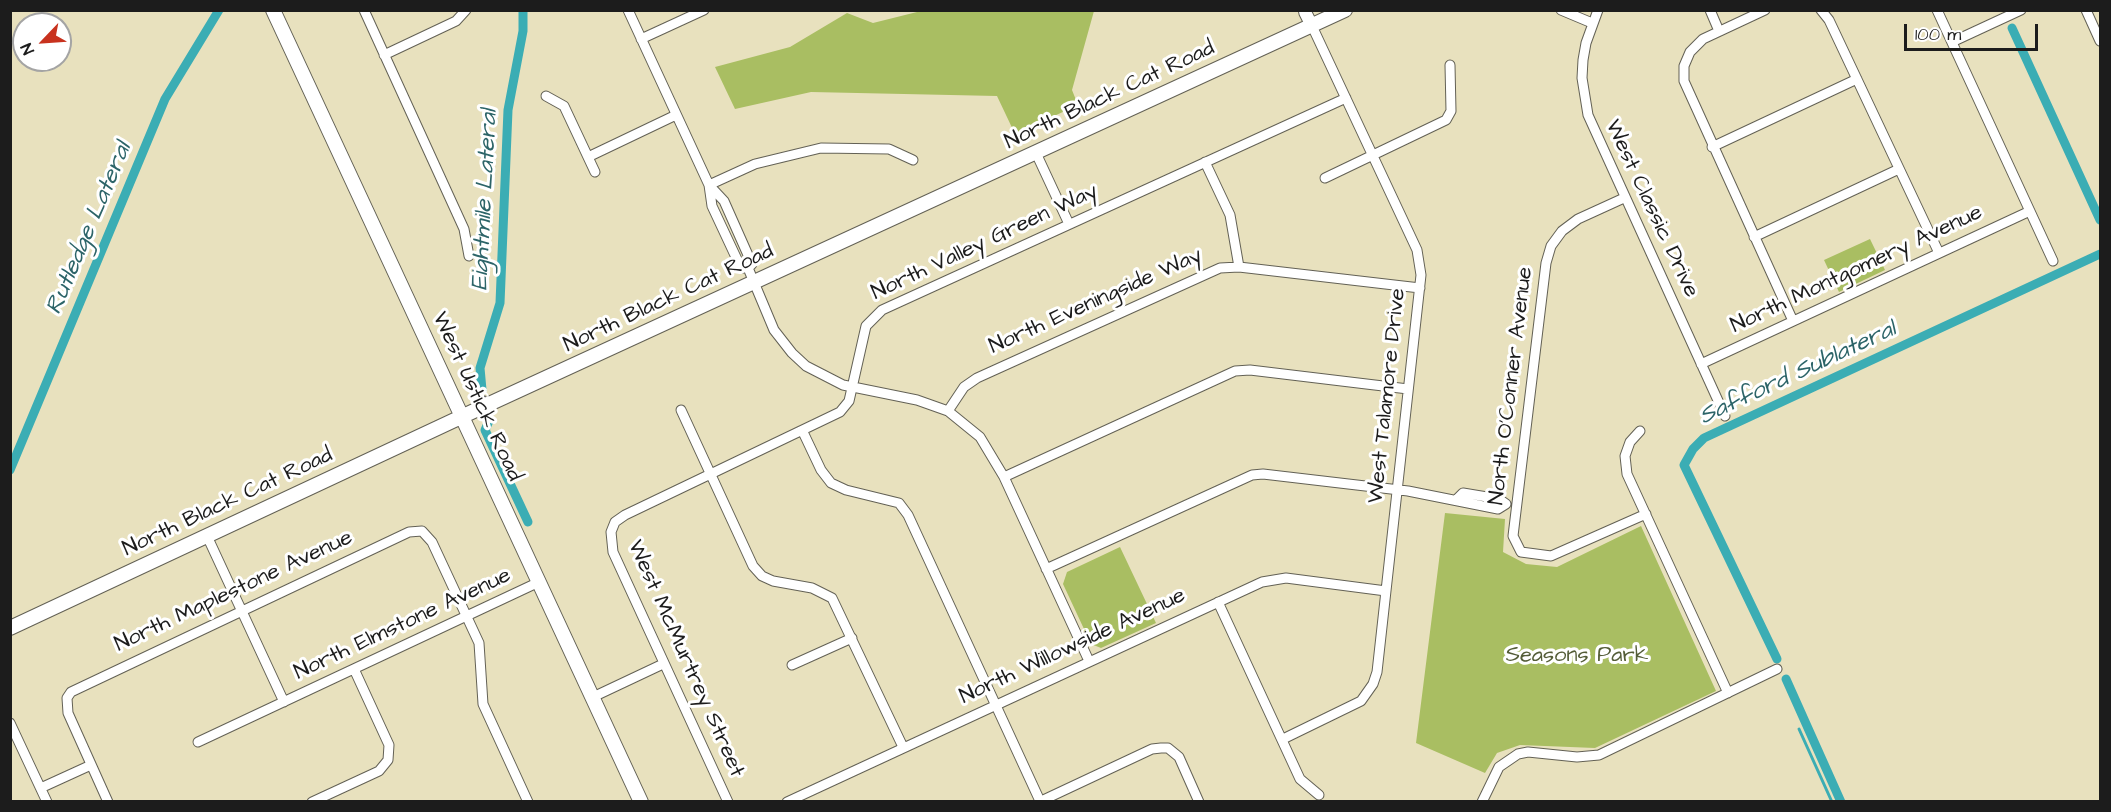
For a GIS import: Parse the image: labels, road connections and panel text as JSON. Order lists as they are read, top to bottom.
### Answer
{
  "streets": {
    "main road": ["North Black Cat Road", "West Ustick Road"],
    "street": [
      "West Classic Drive",
      "North Valley Green Way",
      "North Montgomery Avenue",
      "North Eveningside Way",
      "North O'Conner Avenue",
      "West Talamore Drive",
      "North Maplestone Avenue",
      "North Elmstone Avenue",
      "North Willowside Avenue",
      "West McMurtrey Street"
    ]
  },
  "crossings": [
    ["North Black Cat Road", "West Talamore Drive"],
    ["North Black Cat Road", "West Ustick Road"],
    ["West Classic Drive", "North Montgomery Avenue"],
    ["West Classic Drive", "North O'Conner Avenue"],
    ["North Valley Green Way", "West Talamore Drive"],
    ["North Valley Green Way", "West McMurtrey Street"],
    ["North Eveningside Way", "West Talamore Drive"],
    ["West Talamore Drive", "North Willowside Avenue"],
    ["West Ustick Road", "North Elmstone Avenue"],
    ["North Maplestone Avenue", "North Elmstone Avenue"]
  ],
  "water": ["Eightmile Lateral", "Rutledge Lateral", "Safford Sublateral"],
  "parks": ["Seasons Park"],
  "scale_bar": "100 m",
  "north": "bottom left"
}
